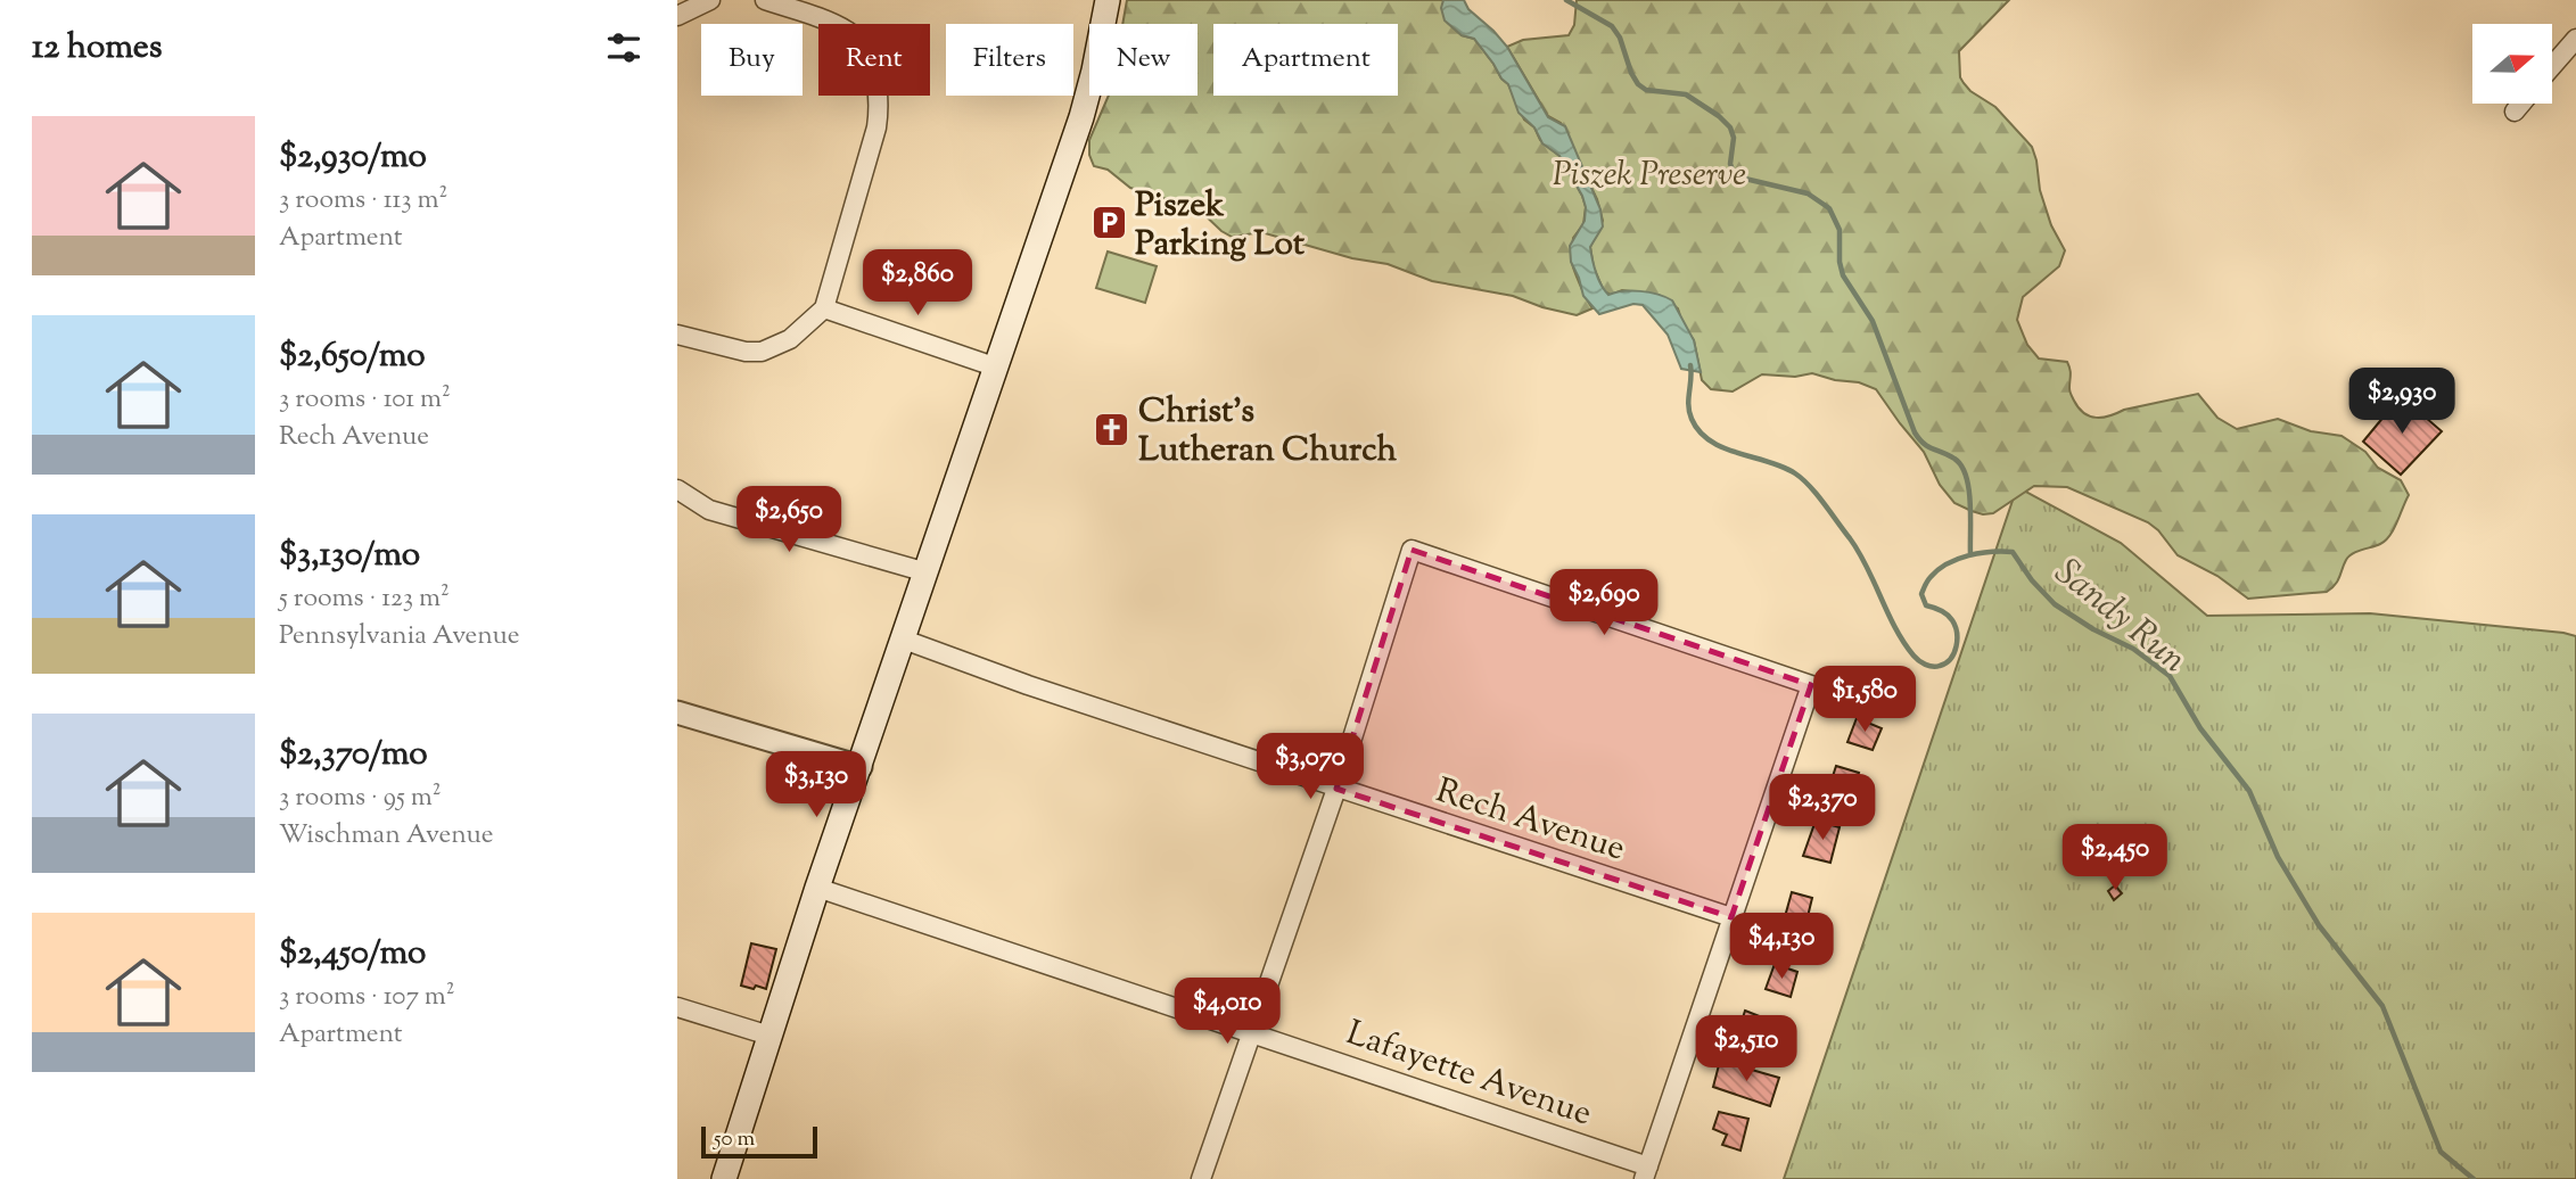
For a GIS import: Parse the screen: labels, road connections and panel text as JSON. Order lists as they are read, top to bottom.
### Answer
{
  "streets": {
    "street": ["Rech Avenue", "Lafayette Avenue"]
  },
  "water": ["Sandy Run"],
  "parks": ["Piszek Preserve"],
  "places": {
    "parking": ["Piszek Parking Lot"],
    "church": ["Christ's Lutheran Church"]
  },
  "scale_bar": "50 m",
  "north": "right",
  "page": {
    "heading": "12 homes",
    "chip": [
      "Buy",
      "Rent",
      "Filters",
      "New",
      "Apartment"
    ],
    "list": [
      {
        "name": "$2,930/mo",
        "note": "3 rooms · 113 m² · Apartment"
      },
      {
        "name": "$2,650/mo",
        "note": "3 rooms · 101 m² · Rech Avenue"
      },
      {
        "name": "$3,130/mo",
        "note": "5 rooms · 123 m² · Pennsylvania Avenue"
      },
      {
        "name": "$2,370/mo",
        "note": "3 rooms · 95 m² · Wischman Avenue"
      },
      {
        "name": "$2,450/mo",
        "note": "3 rooms · 107 m² · Apartment"
      }
    ],
    "price": [
      "$2,860",
      "$2,930",
      "$2,650",
      "$2,690",
      "$1,580",
      "$3,070",
      "$3,130",
      "$2,370",
      "$2,450",
      "$4,130",
      "$4,010",
      "$2,510"
    ],
    "scale": "50 m"
  }
}
